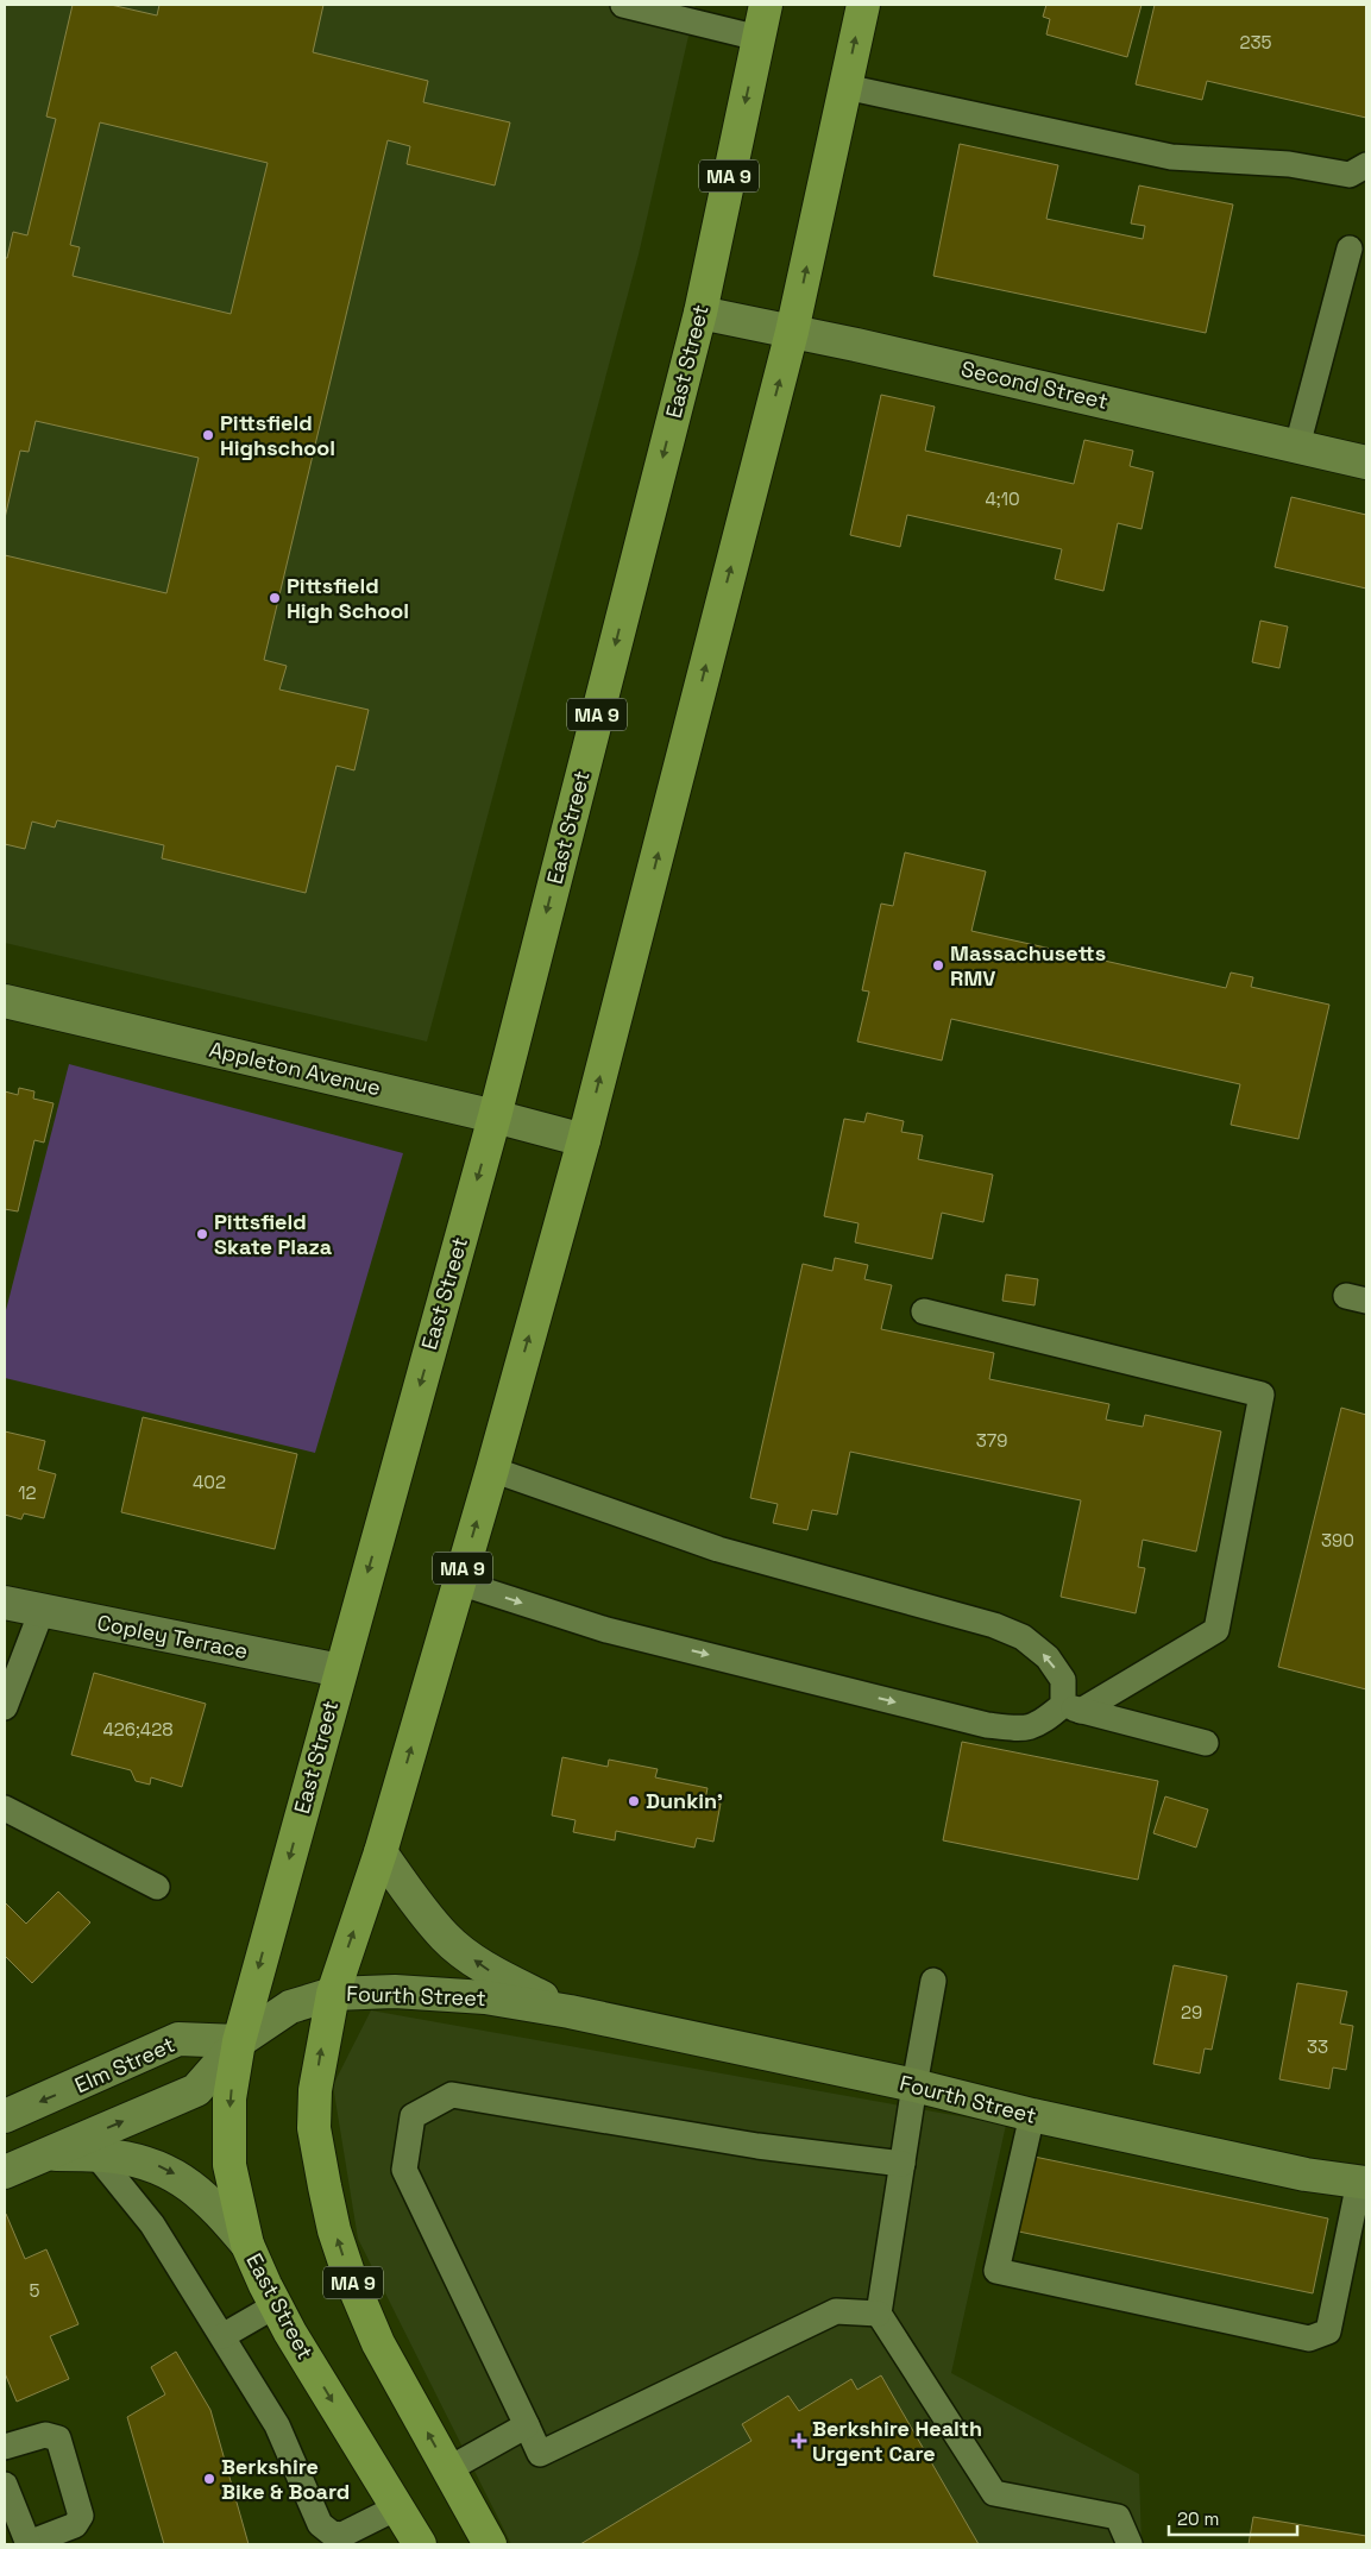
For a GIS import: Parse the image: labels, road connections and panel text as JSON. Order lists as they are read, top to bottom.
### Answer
{
  "streets": {
    "highway": ["MA 9", "East Street"],
    "street": [
      "Second Street",
      "Appleton Avenue",
      "Copley Terrace",
      "Fourth Street",
      "Elm Street"
    ]
  },
  "crossings": [
    ["MA 9", "Second Street"],
    ["MA 9", "Appleton Avenue"],
    ["MA 9", "Fourth Street"],
    ["East Street", "Second Street"],
    ["East Street", "Appleton Avenue"],
    ["East Street", "Copley Terrace"],
    ["East Street", "Fourth Street"],
    ["East Street", "Elm Street"],
    ["Fourth Street", "Elm Street"]
  ],
  "places": {
    "other": [
      "Pittsfield Highschool",
      "Pittsfield High School",
      "Massachusetts RMV",
      "Pittsfield Skate Plaza",
      "Dunkin'",
      "Berkshire Bike & Board"
    ],
    "health": ["Berkshire Health Urgent Care"]
  },
  "house_numbers": [
    "235",
    "4;10",
    "379",
    "402",
    "12",
    "390",
    "426;428",
    "29",
    "33",
    "5"
  ],
  "scale_bar": "20 m"
}
